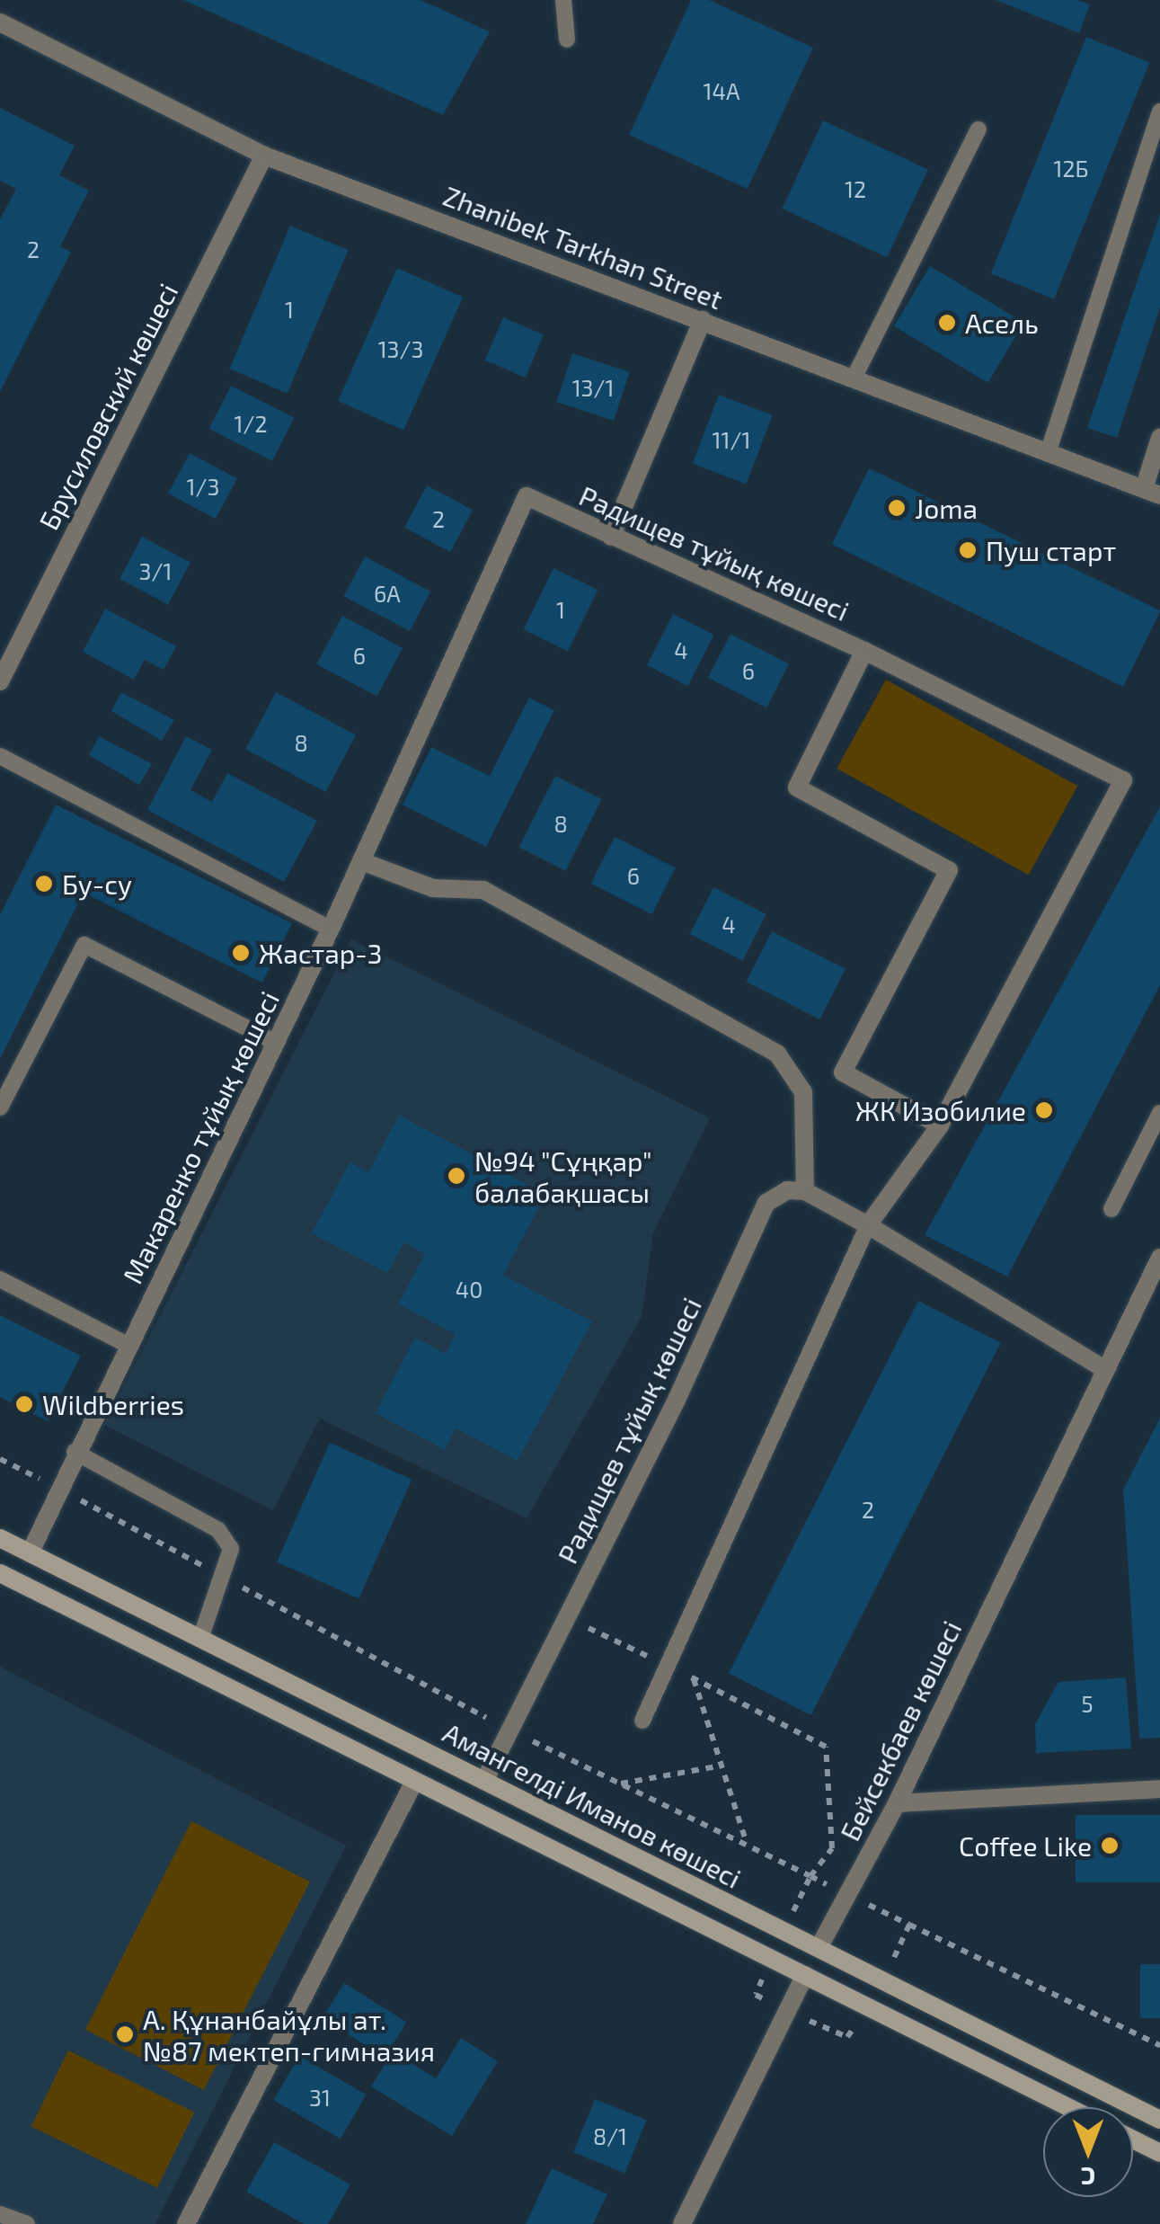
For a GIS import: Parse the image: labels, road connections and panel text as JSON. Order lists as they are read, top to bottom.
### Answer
{
  "streets": {
    "main road": ["Бейсекбаев көшесі", "Амангелді Иманов көшесі"],
    "street": [
      "Zhanibek Tarkhan Street",
      "Брусиловский көшесі",
      "Радищев тұйық көшесі",
      "Макаренко тұйық көшесі"
    ]
  },
  "crossings": [
    ["Zhanibek Tarkhan Street", "Брусиловский көшесі"],
    ["Радищев тұйық көшесі", "Макаренко тұйық көшесі"],
    ["Радищев тұйық көшесі", "Амангелді Иманов көшесі"],
    ["Макаренко тұйық көшесі", "Амангелді Иманов көшесі"],
    ["Бейсекбаев көшесі", "Амангелді Иманов көшесі"]
  ],
  "places": [
    "Асель",
    "Joma",
    "Пуш старт",
    "Бу-су",
    "Жастар-3",
    "ЖК Изобилие",
    "№94 \"Сұңқар\" балабақшасы",
    "Wildberries",
    "Coffee Like",
    "А. Құнанбайұлы ат. №87 мектеп-гимназия"
  ],
  "house_numbers": [
    "14А",
    "12Б",
    "12",
    "2",
    "1",
    "13/3",
    "13/1",
    "1/2",
    "11/1",
    "1/3",
    "2",
    "3/1",
    "6А",
    "1",
    "4",
    "6",
    "6",
    "8",
    "8",
    "6",
    "4",
    "40",
    "2",
    "5",
    "31",
    "8/1"
  ],
  "north": "bottom"
}
